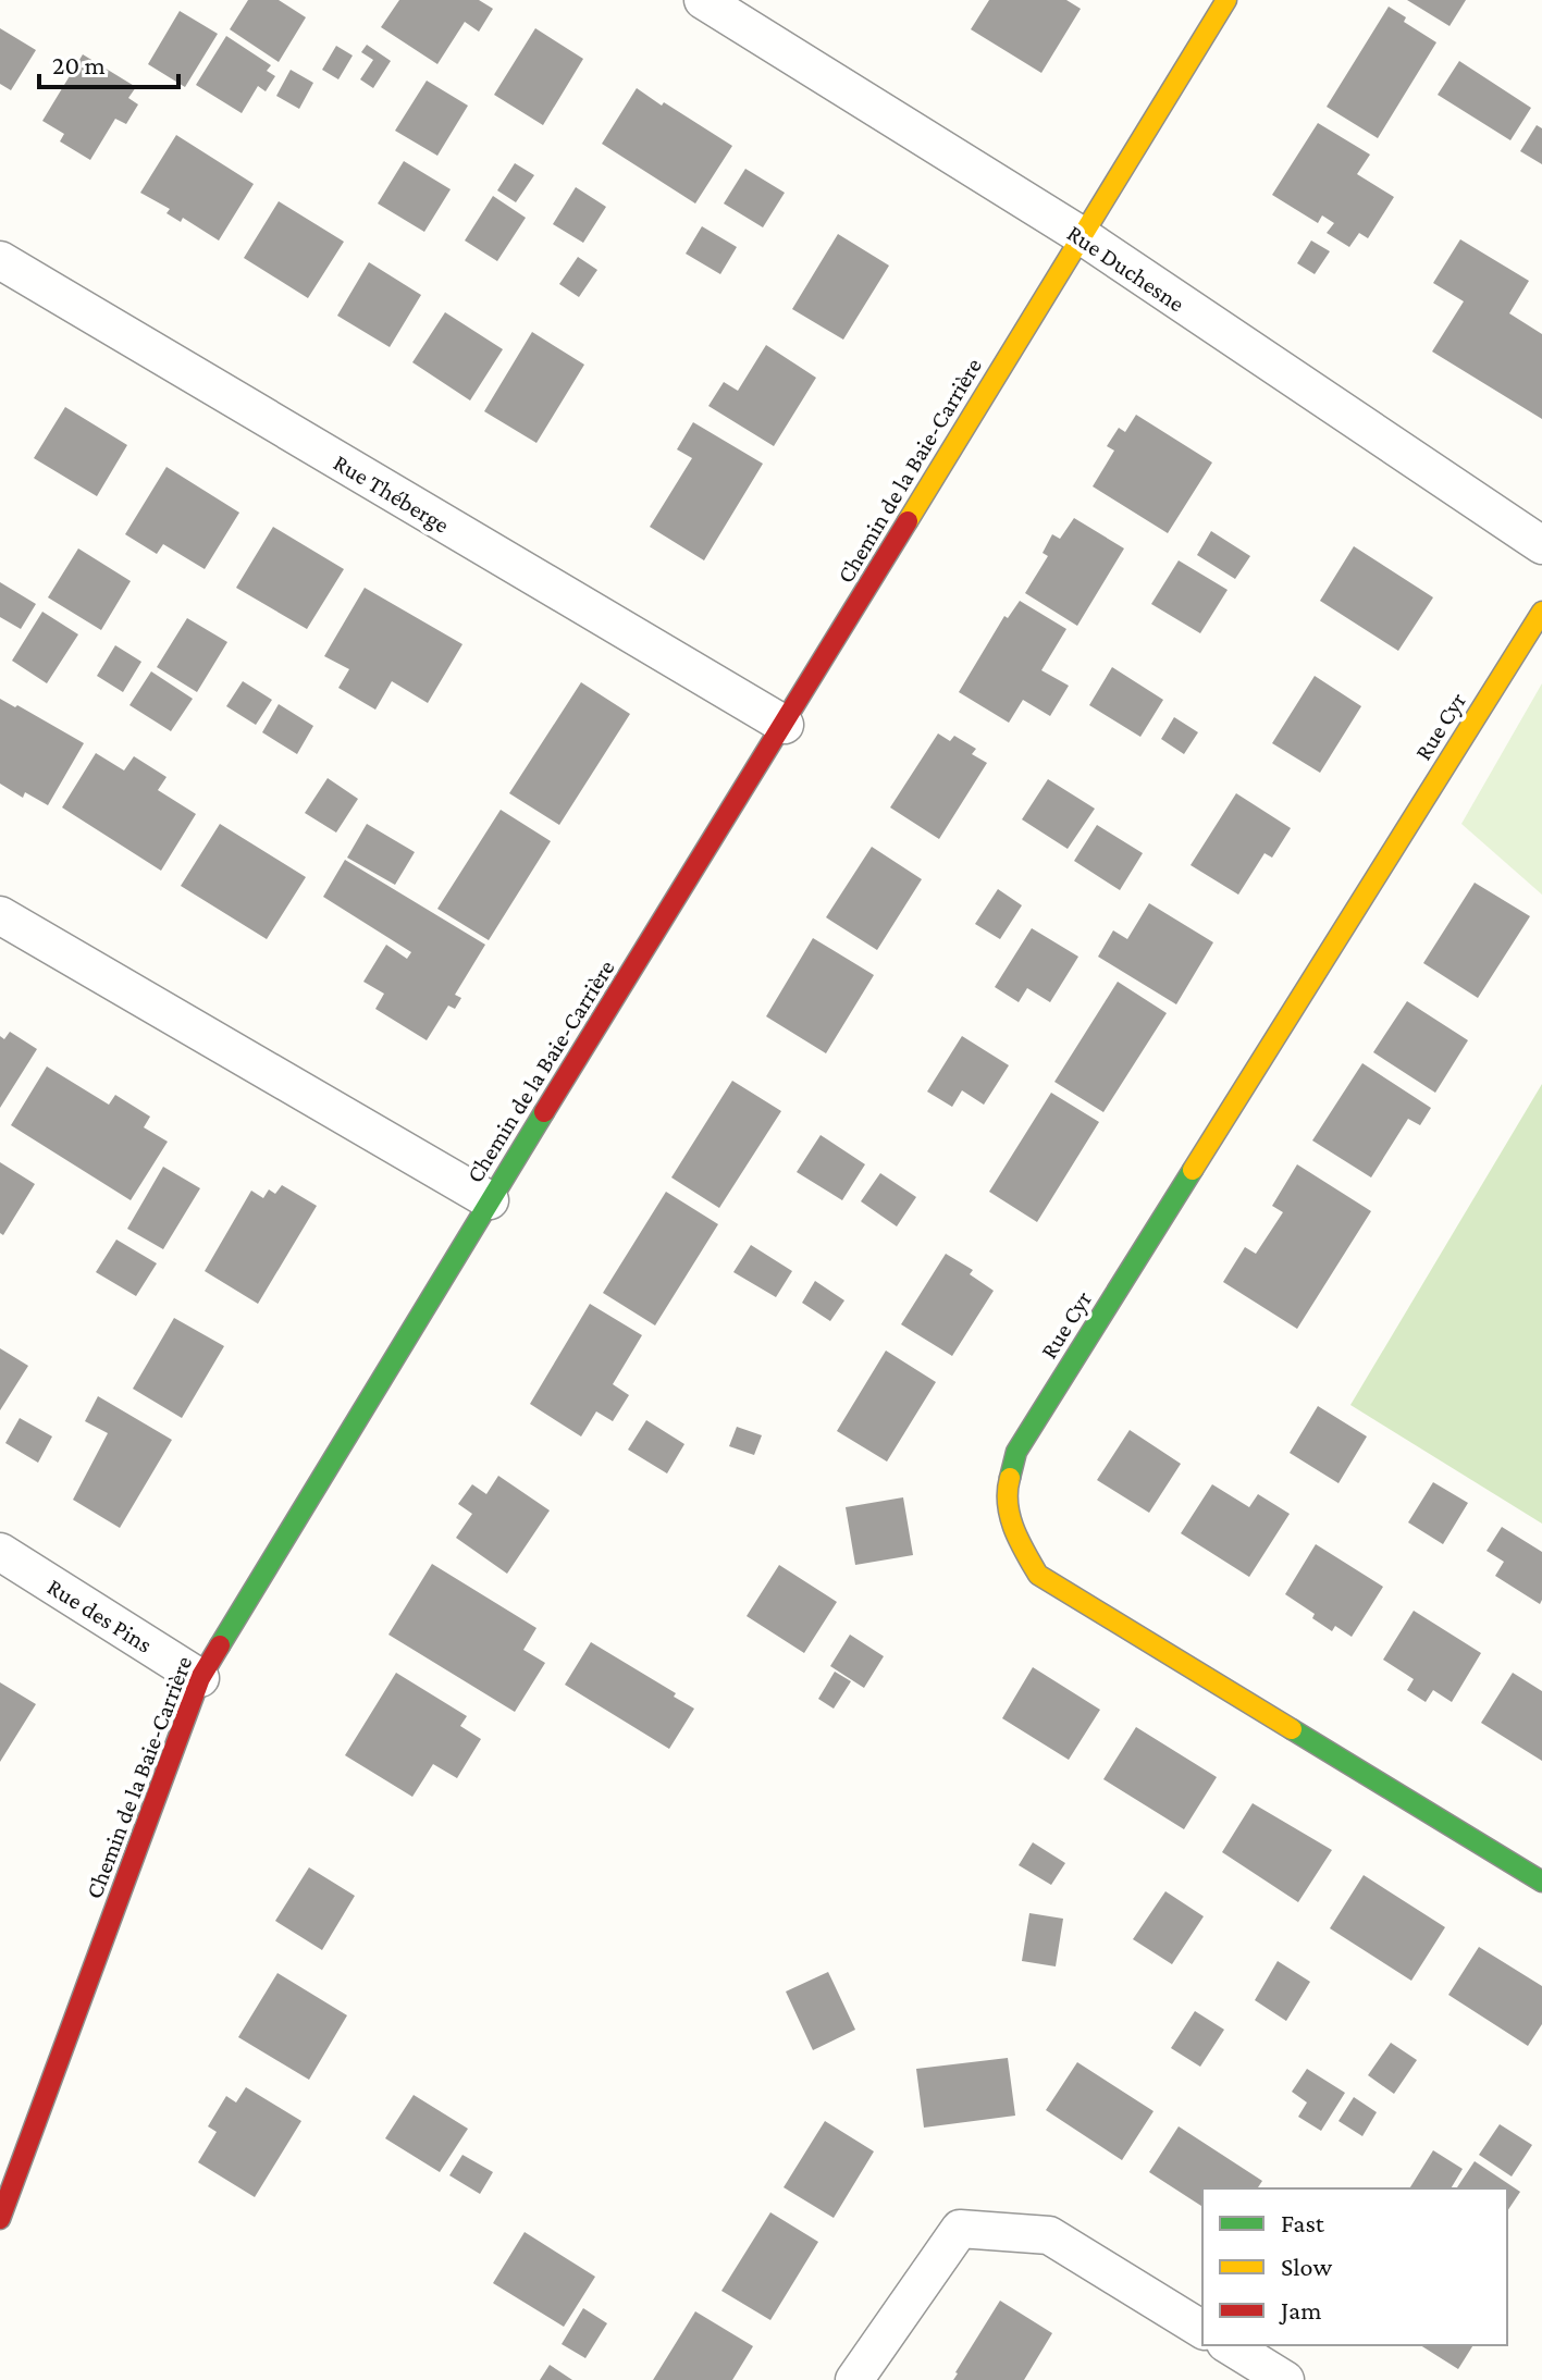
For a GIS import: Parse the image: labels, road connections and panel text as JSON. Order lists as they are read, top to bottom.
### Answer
{
  "streets": {
    "street": [
      "Rue Duchesne",
      "Chemin de la Baie-Carrière",
      "Rue Théberge",
      "Rue Cyr",
      "Rue des Pins"
    ]
  },
  "crossings": [
    ["Rue Duchesne", "Chemin de la Baie-Carrière"],
    ["Chemin de la Baie-Carrière", "Rue Théberge"],
    ["Chemin de la Baie-Carrière", "Rue des Pins"]
  ],
  "legend": ["Fast", "Slow", "Jam"],
  "scale_bar": "20 m"
}
